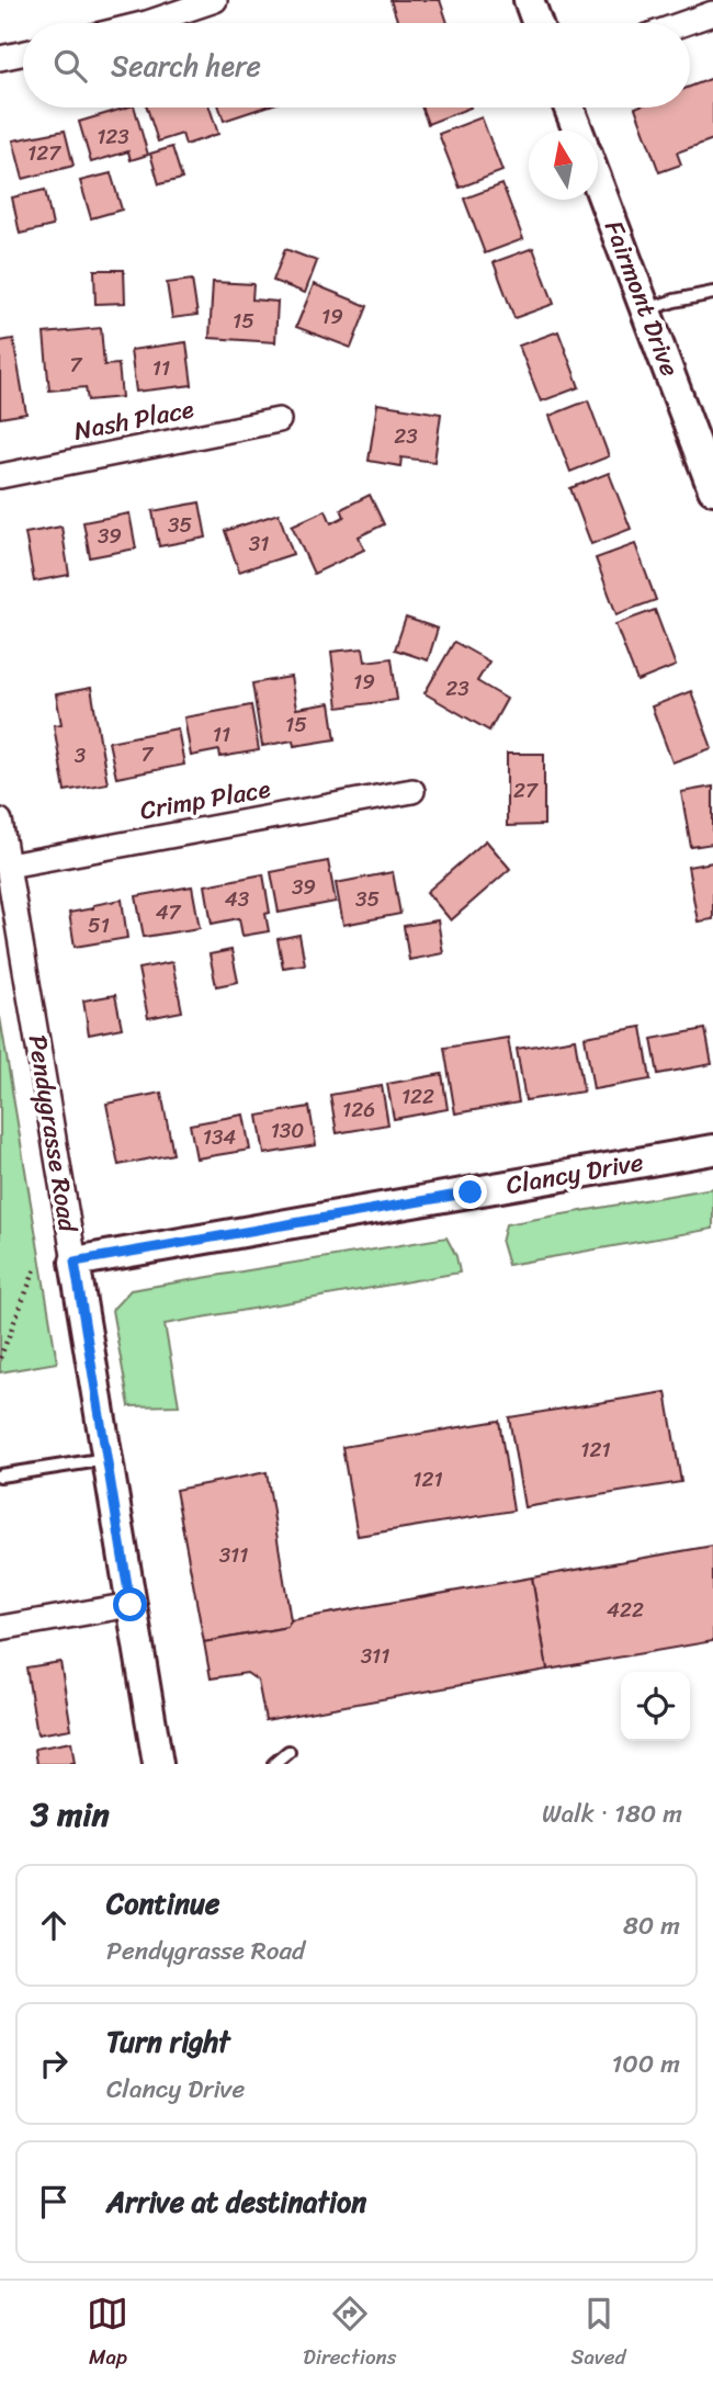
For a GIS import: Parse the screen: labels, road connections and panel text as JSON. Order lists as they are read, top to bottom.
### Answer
{
  "streets": {
    "street": [
      "Fairmont Drive",
      "Nash Place",
      "Crimp Place",
      "Pendygrasse Road",
      "Clancy Drive"
    ]
  },
  "crossings": [
    ["Crimp Place", "Pendygrasse Road"],
    ["Pendygrasse Road", "Clancy Drive"]
  ],
  "house_numbers": [
    "123",
    "127",
    "19",
    "15",
    "7",
    "11",
    "23",
    "35",
    "39",
    "31",
    "19",
    "23",
    "15",
    "11",
    "7",
    "3",
    "27",
    "39",
    "43",
    "35",
    "47",
    "51",
    "122",
    "126",
    "130",
    "134",
    "121",
    "121",
    "311",
    "422",
    "311"
  ],
  "north": "top",
  "page": {
    "search": "Search here",
    "heading": ["3 min", "Walk · 180 m"],
    "list": [
      ["Continue", "Pendygrasse Road", "80 m"],
      ["Turn right", "Clancy Drive", "100 m"],
      "Arrive at destination"
    ],
    "nav": ["Map", "Directions", "Saved"]
  }
}
